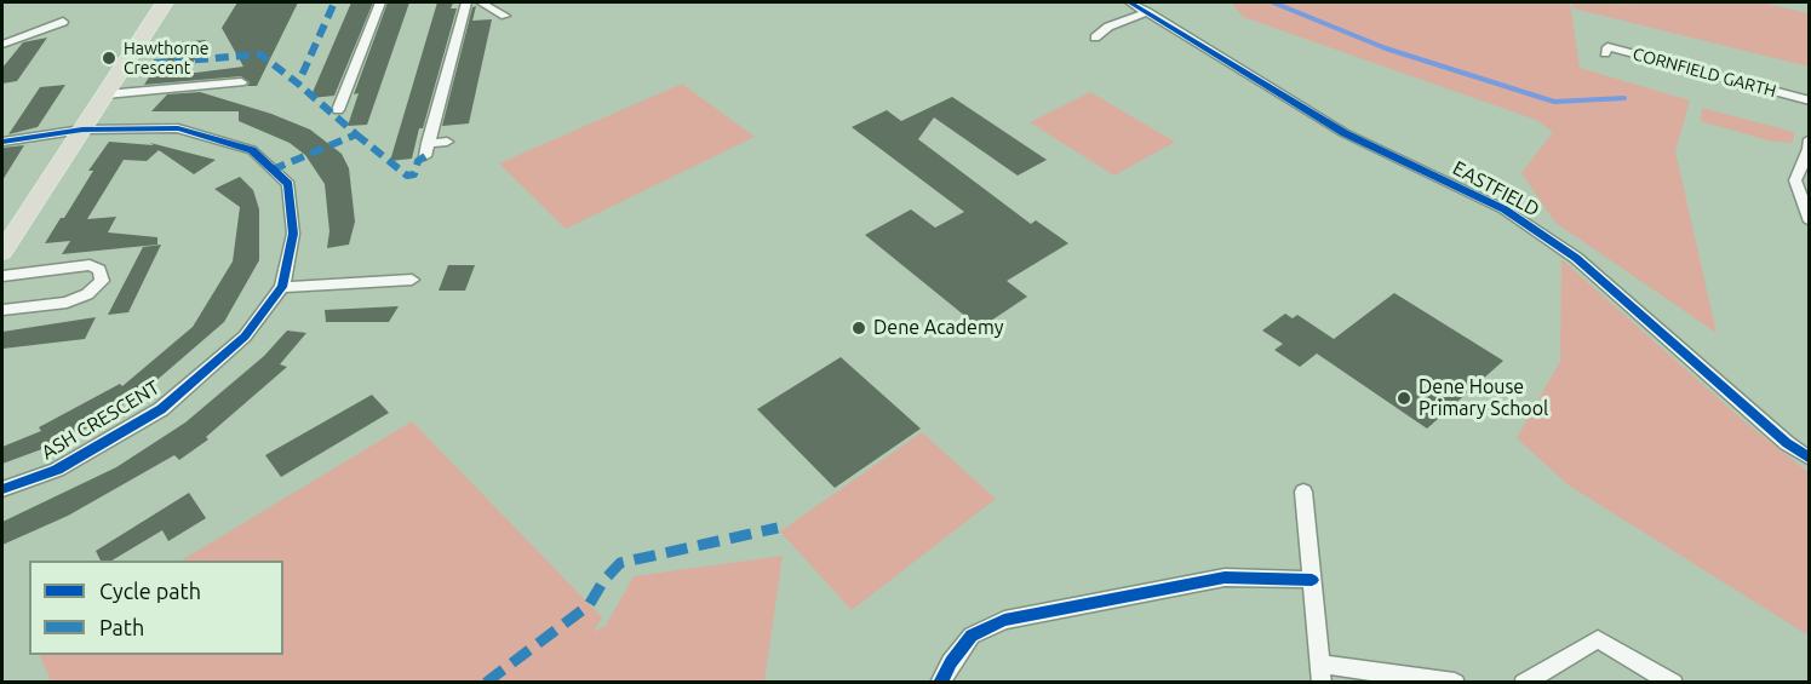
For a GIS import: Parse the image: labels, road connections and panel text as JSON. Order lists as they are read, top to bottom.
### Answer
{
  "streets": {
    "street": ["CORNFIELD GARTH", "EASTFIELD", "ASH CRESCENT"]
  },
  "places": ["Hawthorne Crescent", "Dene Academy", "Dene House Primary School"],
  "legend": ["Cycle path", "Path"]
}
